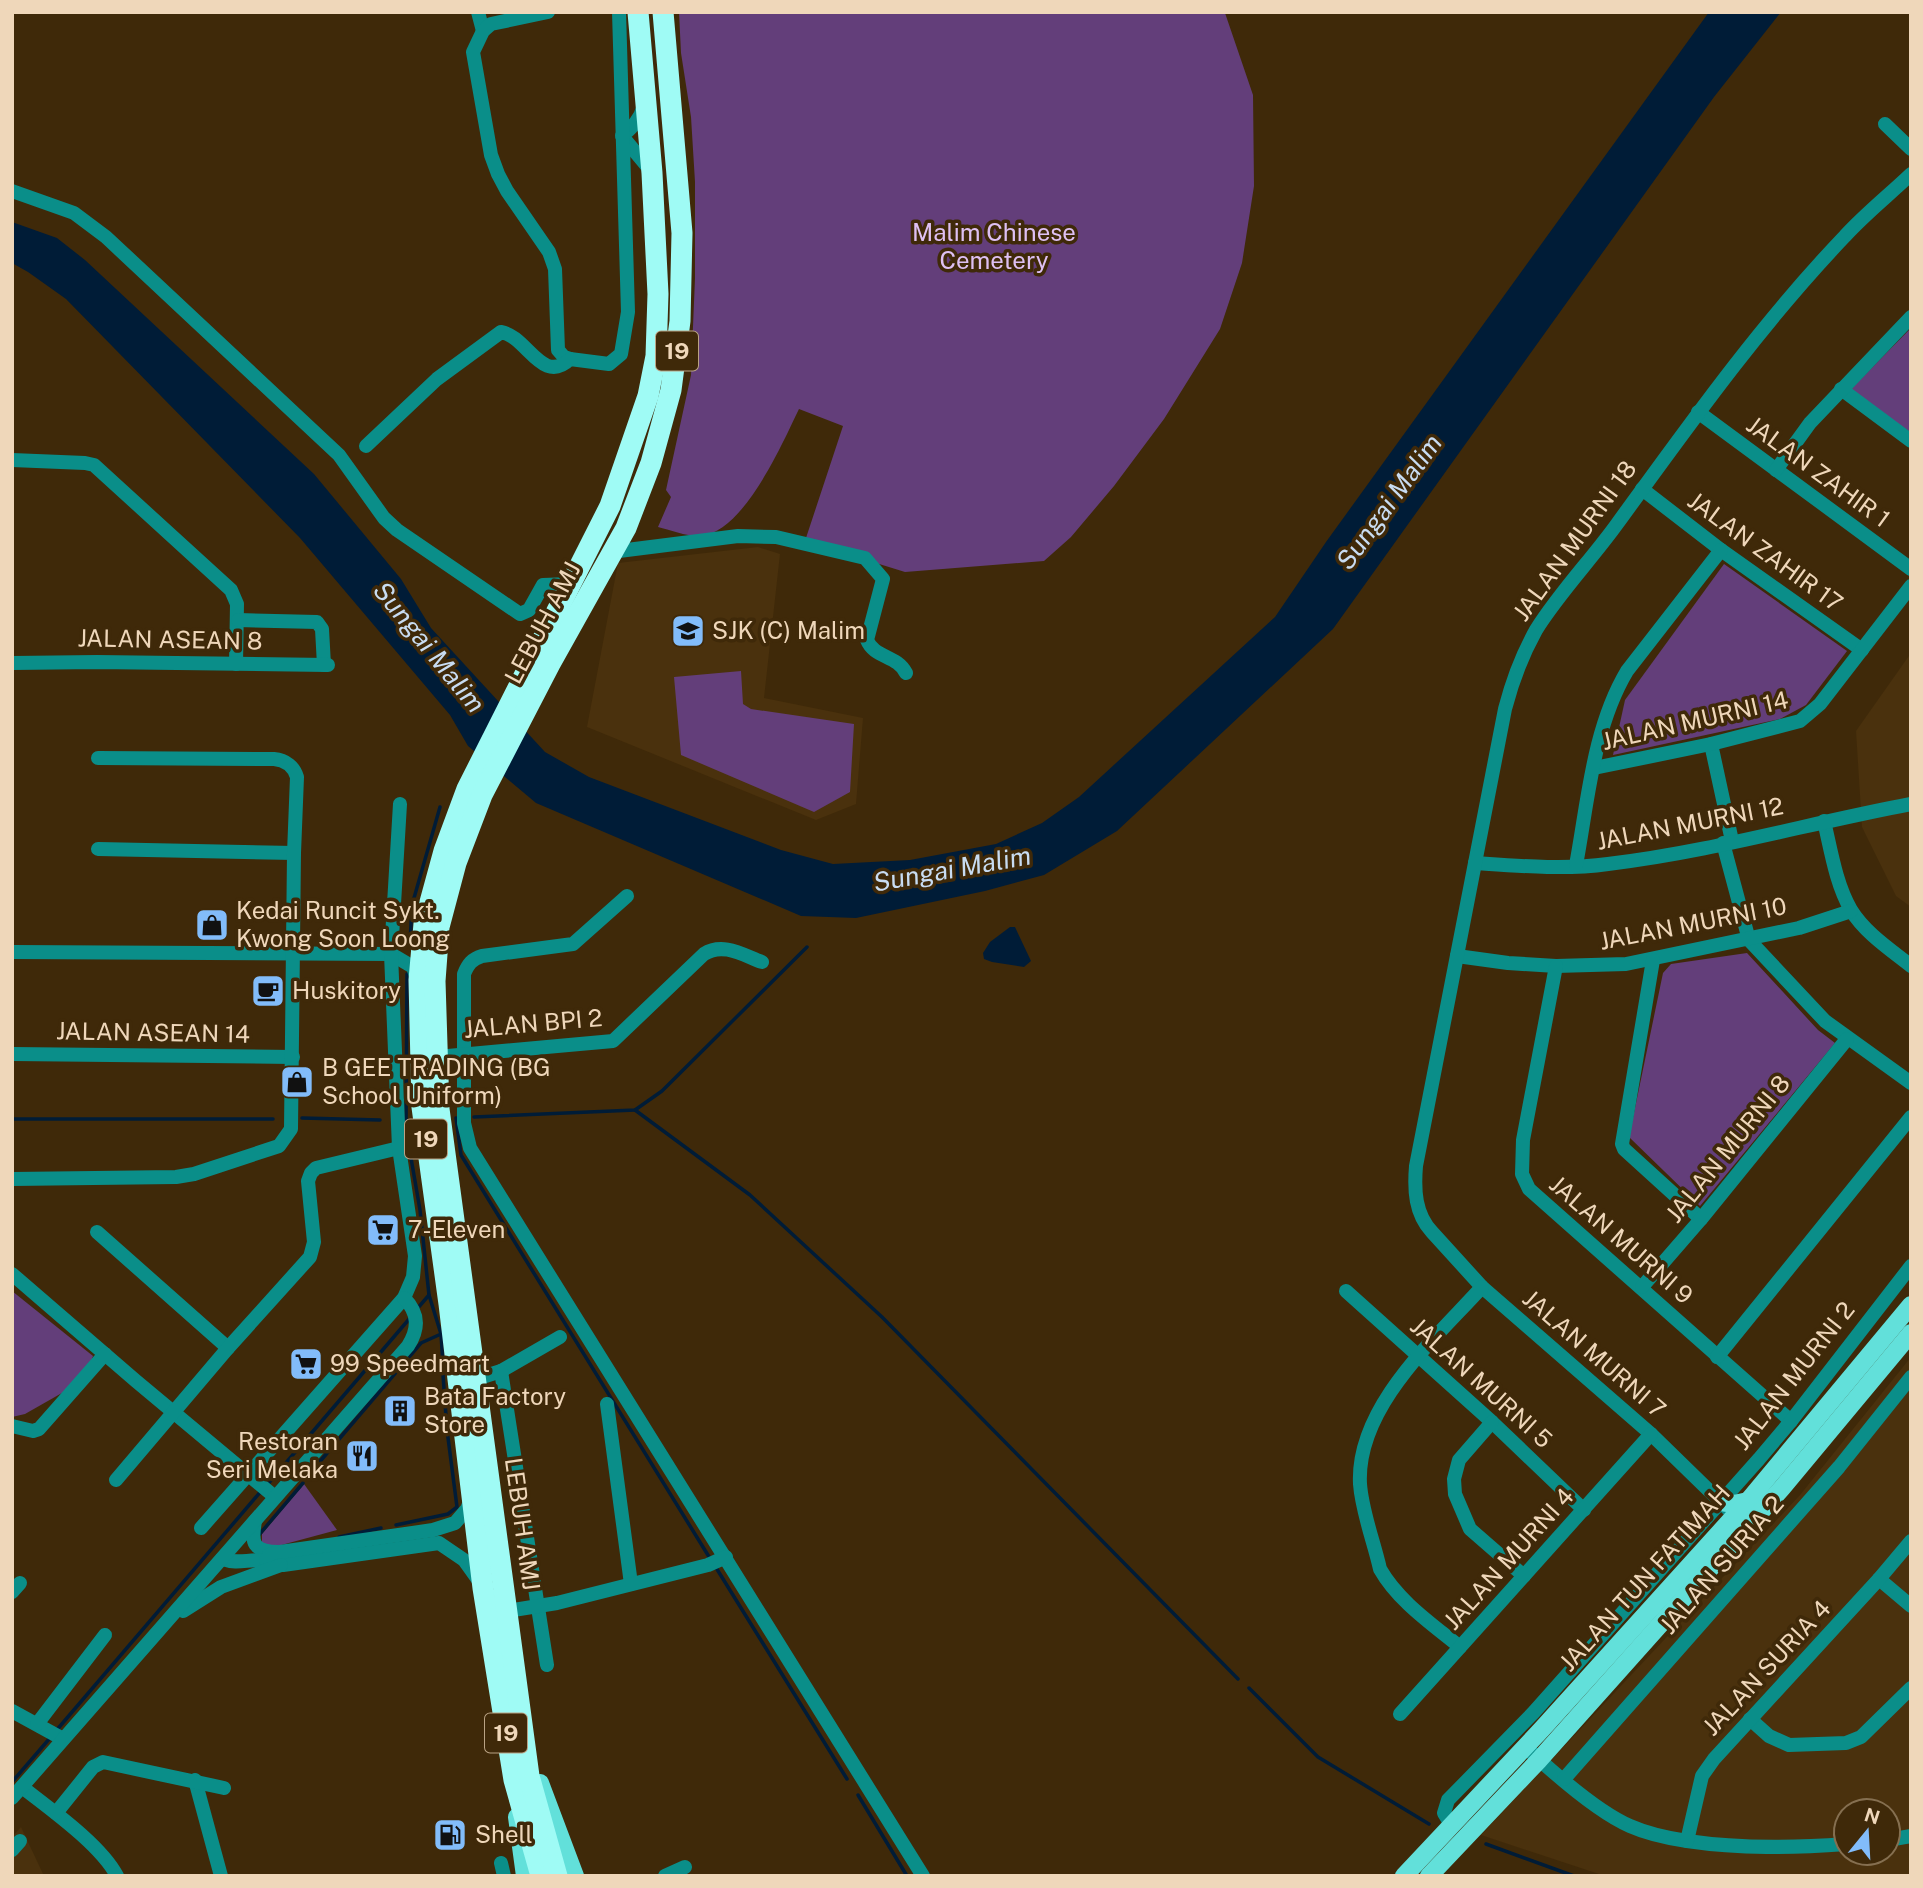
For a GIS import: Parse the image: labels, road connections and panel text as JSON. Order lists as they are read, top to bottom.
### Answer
{
  "streets": {
    "highway": ["19", "LEBUH AMJ"],
    "main road": ["JALAN TUN FATIMAH"],
    "street": [
      "JALAN ZAHIR 1",
      "JALAN MURNI 18",
      "JALAN ZAHIR 17",
      "JALAN ASEAN 8",
      "JALAN MURNI 14",
      "JALAN MURNI 12",
      "JALAN MURNI 10",
      "JALAN BPI 2",
      "JALAN ASEAN 14",
      "JALAN MURNI 8",
      "JALAN MURNI 9",
      "JALAN MURNI 7",
      "JALAN MURNI 2",
      "JALAN MURNI 5",
      "JALAN MURNI 4",
      "JALAN SURIA 2",
      "JALAN SURIA 4"
    ]
  },
  "crossings": [
    ["JALAN ZAHIR 1", "JALAN MURNI 18"],
    ["JALAN MURNI 18", "JALAN ZAHIR 17"],
    ["JALAN MURNI 18", "JALAN MURNI 12"],
    ["JALAN MURNI 18", "JALAN MURNI 10"],
    ["JALAN MURNI 18", "JALAN MURNI 7"],
    ["JALAN ZAHIR 17", "JALAN MURNI 14"],
    ["LEBUH AMJ", "JALAN BPI 2"],
    ["JALAN MURNI 10", "JALAN MURNI 9"],
    ["JALAN MURNI 8", "JALAN MURNI 9"],
    ["JALAN MURNI 9", "JALAN MURNI 2"],
    ["JALAN MURNI 7", "JALAN MURNI 2"],
    ["JALAN MURNI 7", "JALAN MURNI 4"],
    ["JALAN MURNI 7", "JALAN TUN FATIMAH"],
    ["JALAN MURNI 2", "JALAN TUN FATIMAH"],
    ["JALAN MURNI 5", "JALAN MURNI 4"]
  ],
  "water": ["Sungai Malim"],
  "parks": ["Malim Chinese Cemetery"],
  "places": {
    "school or university": ["SJK (C) Malim"],
    "shop": ["Kedai Runcit Sykt. Kwong Soon Loong", "B GEE TRADING (BG School Uniform)"],
    "cafe": ["Huskitory"],
    "supermarket": ["7-Eleven", "99 Speedmart"],
    "building": ["Bata Factory Store"],
    "restaurant": ["Restoran Seri Melaka"],
    "fuel station": ["Shell"]
  },
  "north": "top"
}
